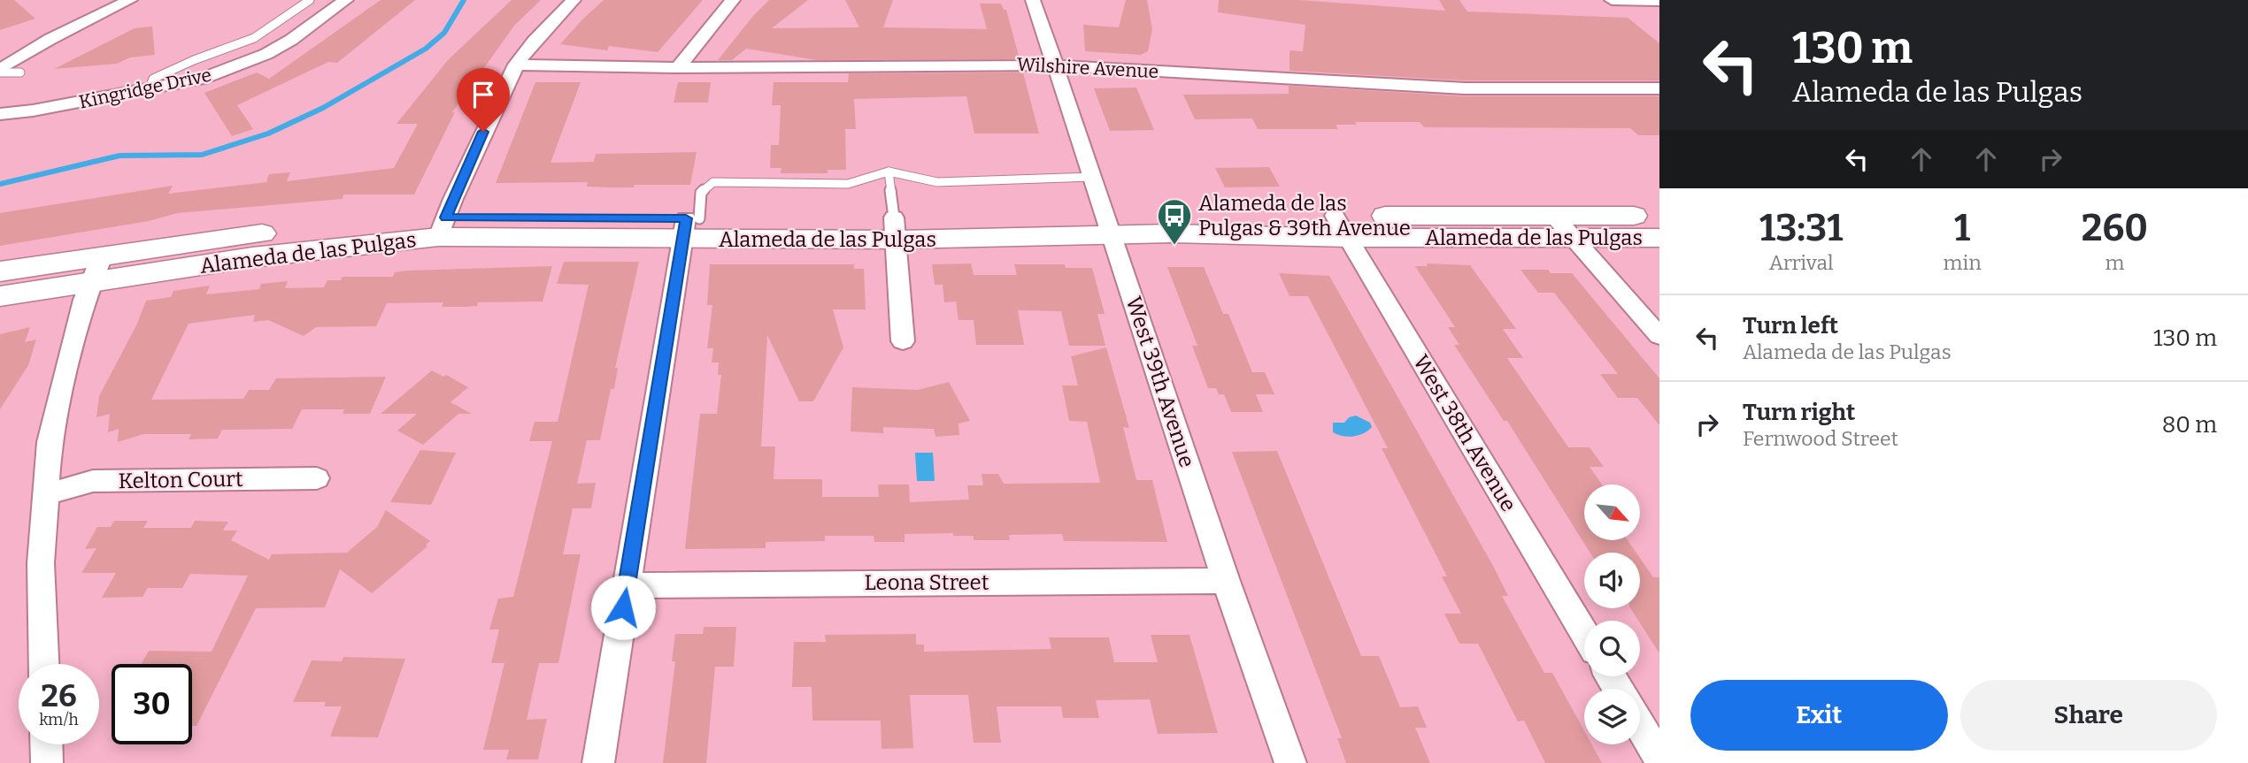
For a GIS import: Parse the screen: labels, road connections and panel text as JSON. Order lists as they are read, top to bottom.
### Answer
{
  "streets": {
    "main road": ["Alameda de las Pulgas"],
    "street": [
      "Wilshire Avenue",
      "Kingridge Drive",
      "West 39th Avenue",
      "West 38th Avenue",
      "Kelton Court",
      "Leona Street"
    ]
  },
  "crossings": [
    ["Wilshire Avenue", "West 39th Avenue"],
    ["Alameda de las Pulgas", "West 39th Avenue"],
    ["Alameda de las Pulgas", "West 38th Avenue"],
    ["West 39th Avenue", "Leona Street"]
  ],
  "places": {
    "bus stop": ["Alameda de las Pulgas & 39th Avenue"]
  },
  "north": "bottom right",
  "page": {
    "turn": ["130 m", "Alameda de las Pulgas"],
    "eta": [
      "13:31",
      "Arrival",
      "1",
      "min",
      "260",
      "m"
    ],
    "list": [
      {
        "name": "Turn left",
        "note": "Alameda de las Pulgas",
        "value": "130 m"
      },
      {
        "name": "Turn right",
        "note": "Fernwood Street",
        "value": "80 m"
      }
    ],
    "speed": "26 km/h",
    "limit": "30",
    "buttons": ["Exit", "Share"]
  }
}
